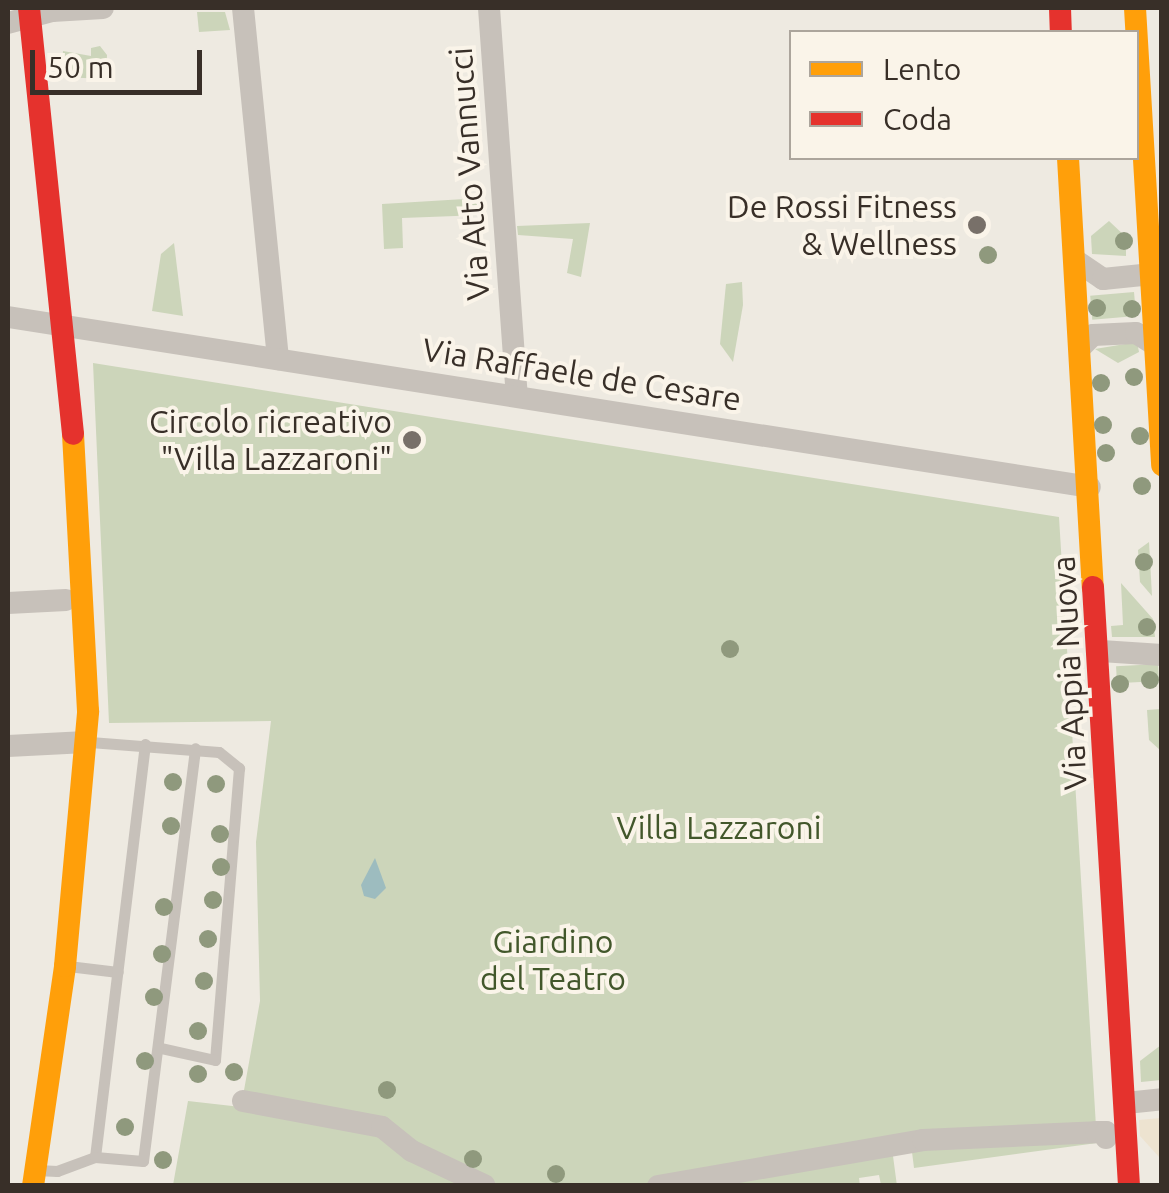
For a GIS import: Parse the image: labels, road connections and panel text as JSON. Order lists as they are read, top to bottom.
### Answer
{
  "streets": {
    "main road": ["Via Appia Nuova"],
    "street": ["Via Atto Vannucci", "Via Raffaele de Cesare"]
  },
  "crossings": [
    ["Via Atto Vannucci", "Via Raffaele de Cesare"],
    ["Via Raffaele de Cesare", "Via Appia Nuova"]
  ],
  "parks": ["Villa Lazzaroni", "Giardino del Teatro"],
  "places": ["De Rossi Fitness & Wellness", "Circolo ricreativo \"Villa Lazzaroni\""],
  "legend": ["Lento", "Coda"],
  "scale_bar": "50 m"
}
